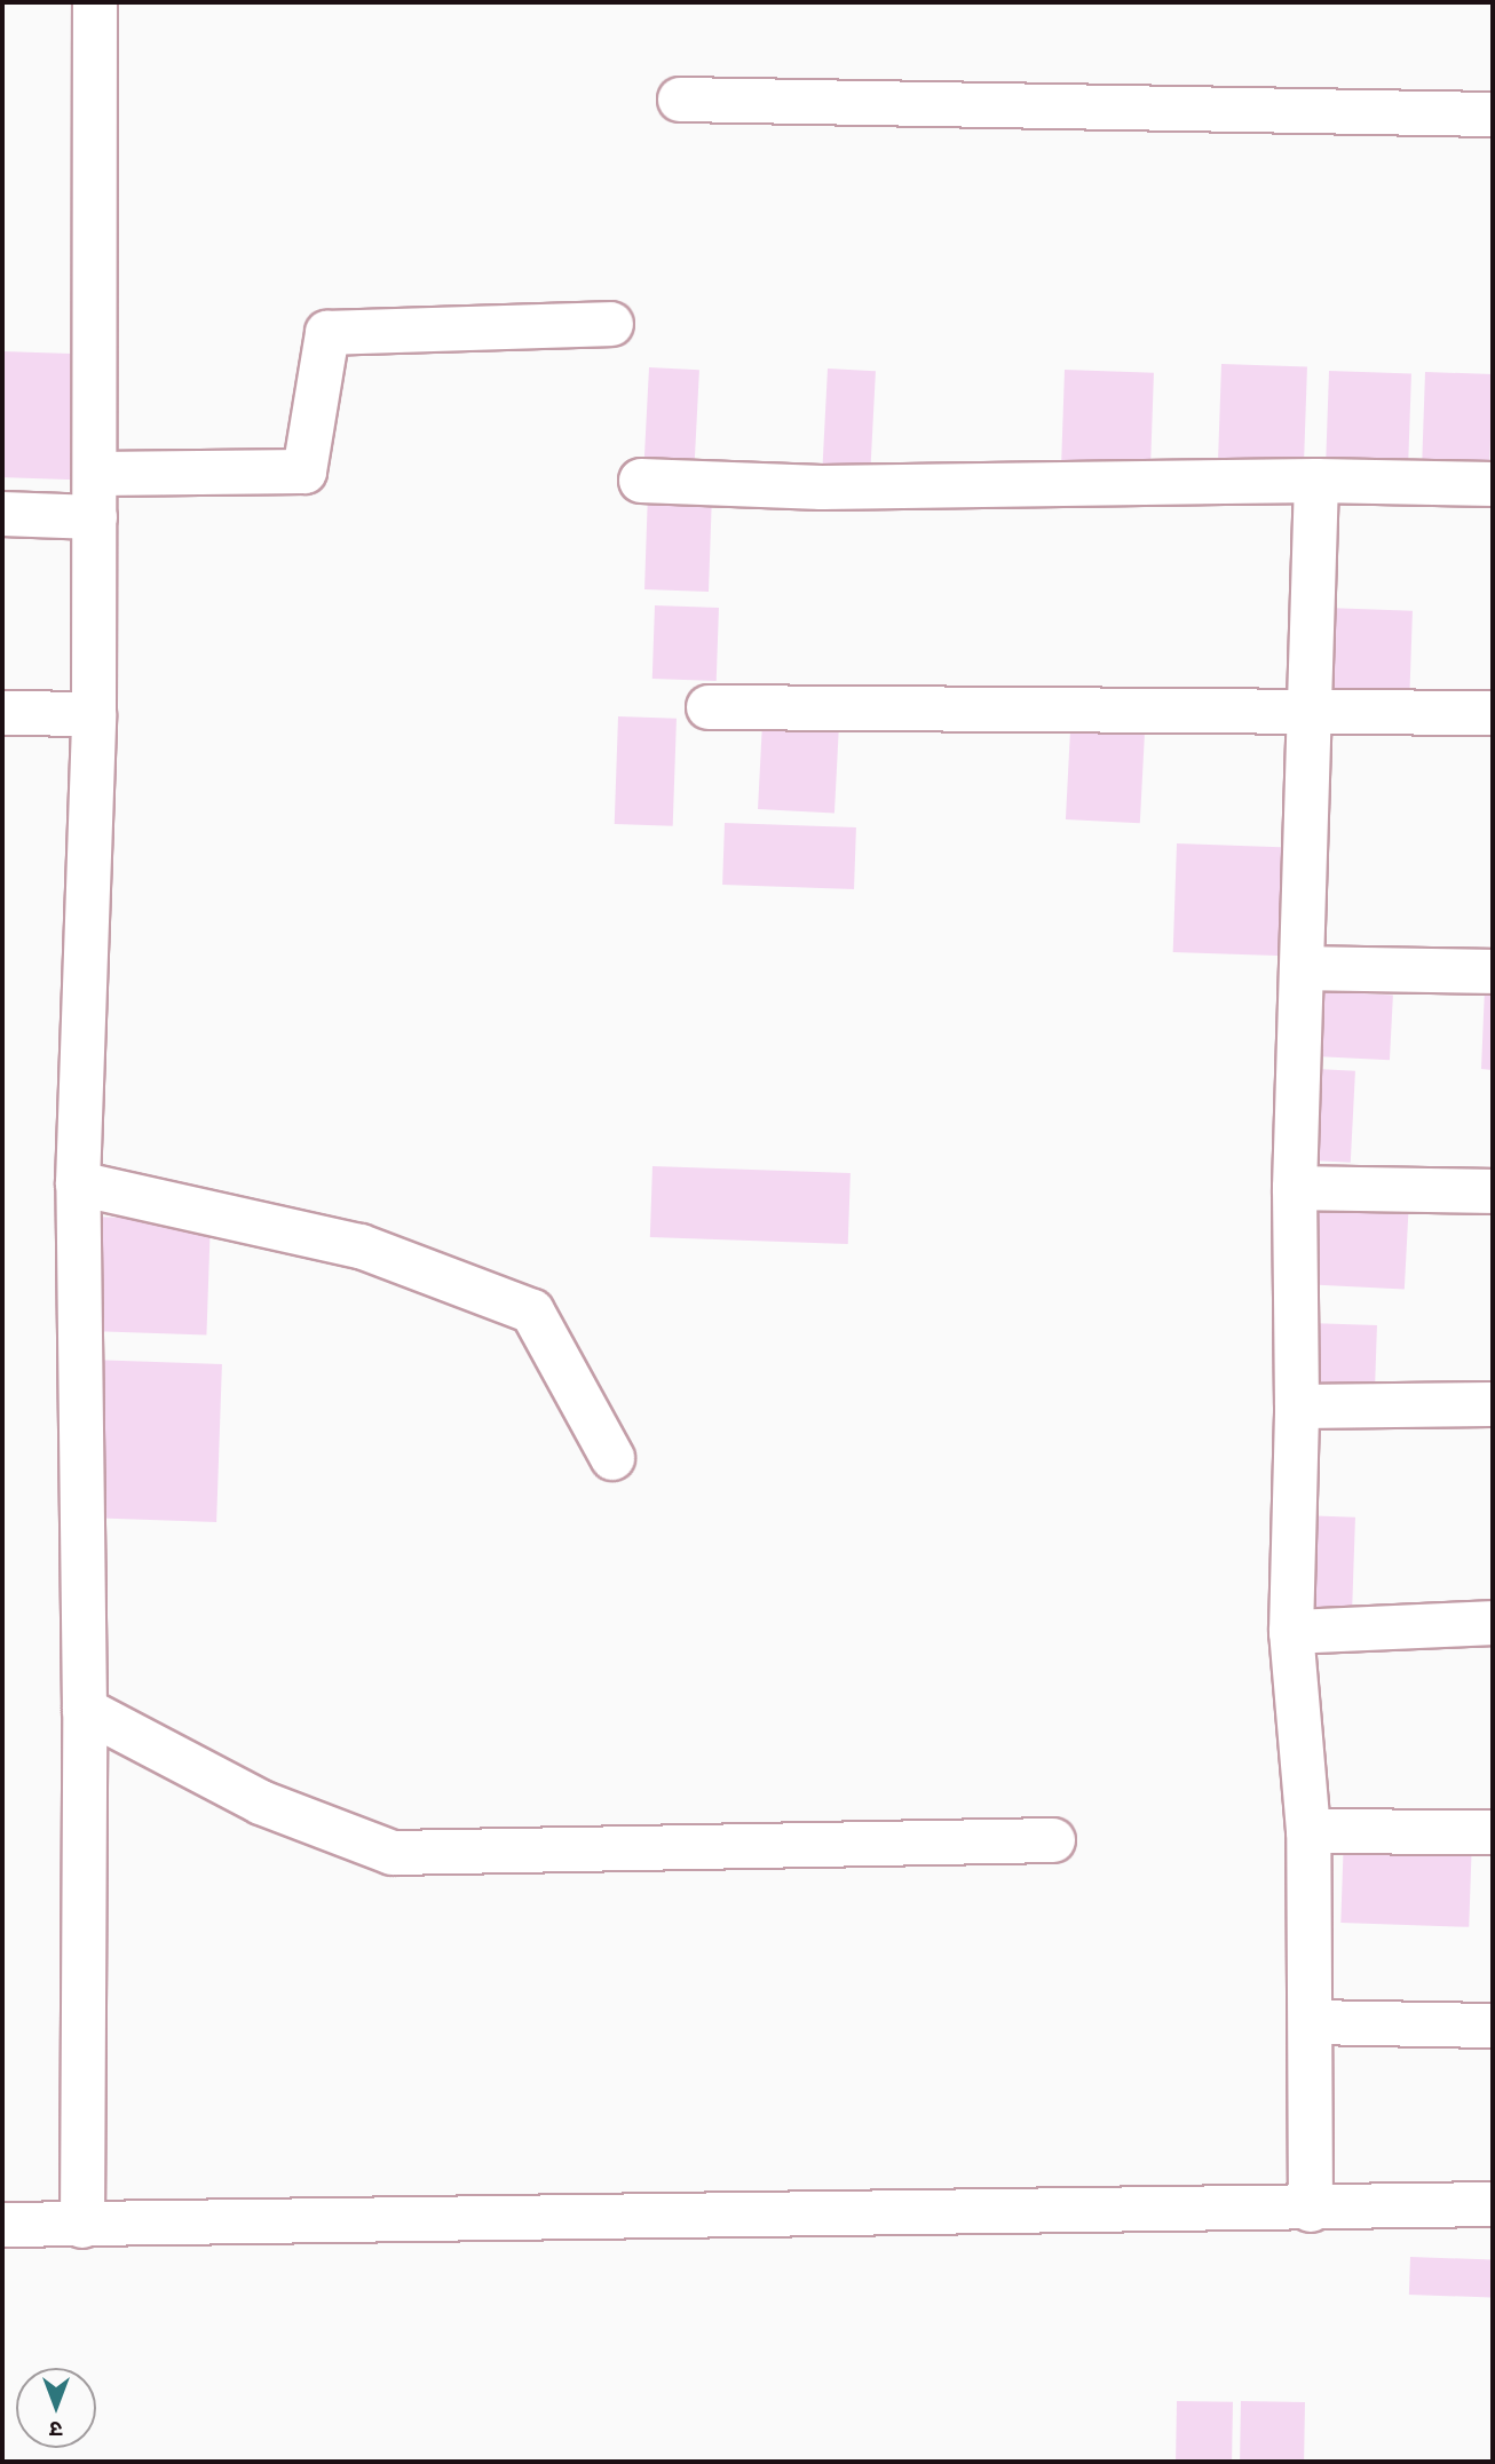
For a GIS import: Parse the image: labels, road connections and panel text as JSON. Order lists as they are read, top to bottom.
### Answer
{
  "north": "bottom"
}
